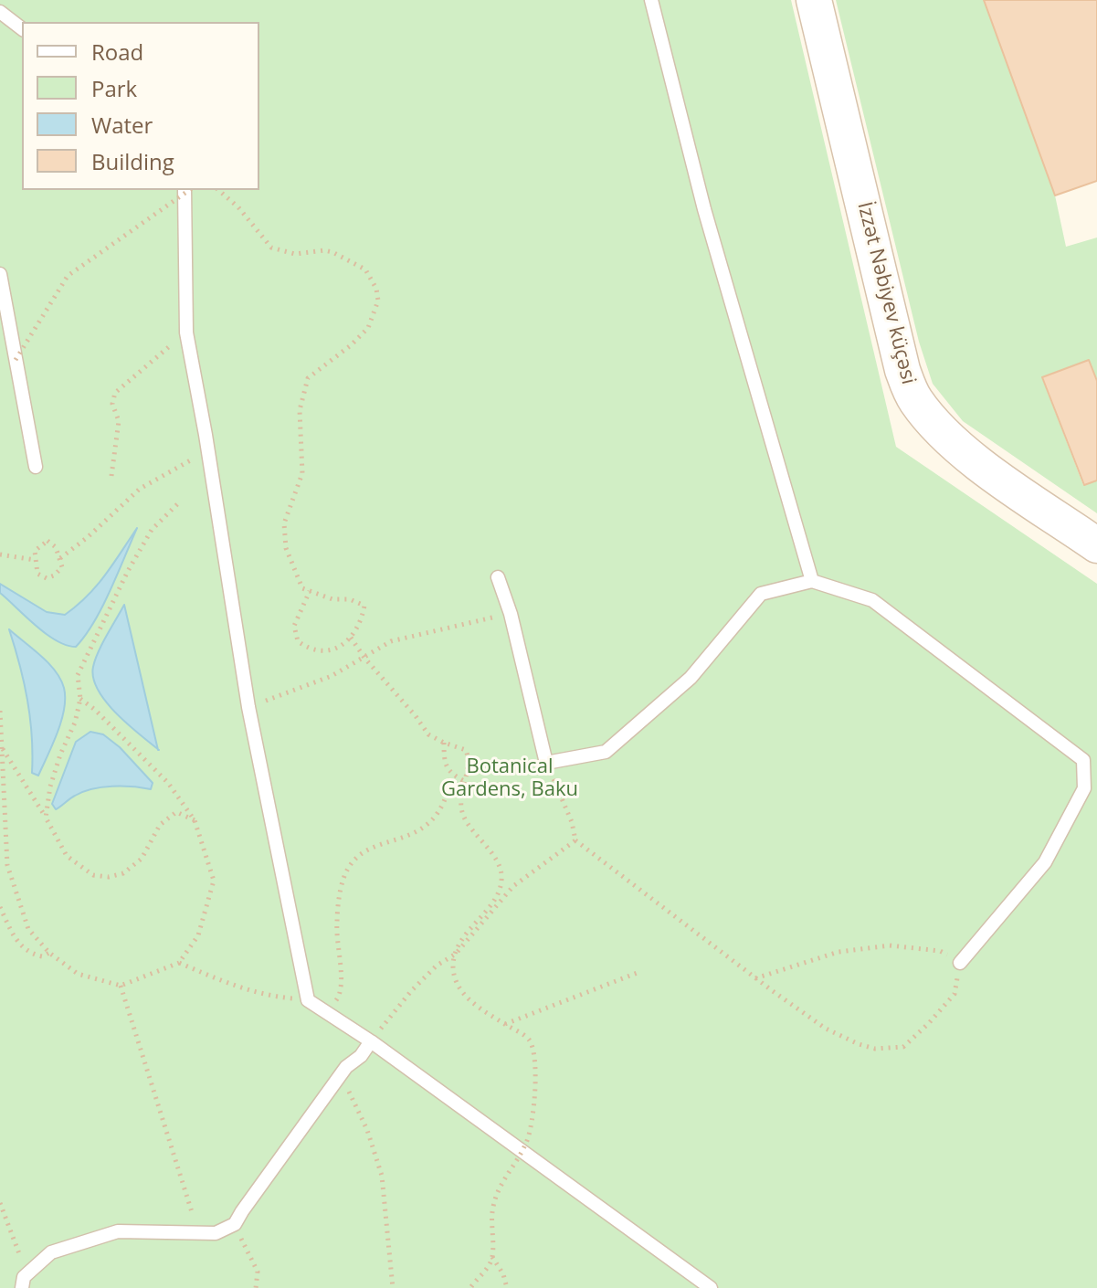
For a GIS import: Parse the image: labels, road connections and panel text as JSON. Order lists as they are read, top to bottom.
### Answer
{
  "streets": {
    "main road": ["İzzət Nəbiyev küçəsi"]
  },
  "parks": ["Botanical Gardens, Baku"],
  "legend": [
    "Road",
    "Park",
    "Water",
    "Building"
  ]
}
